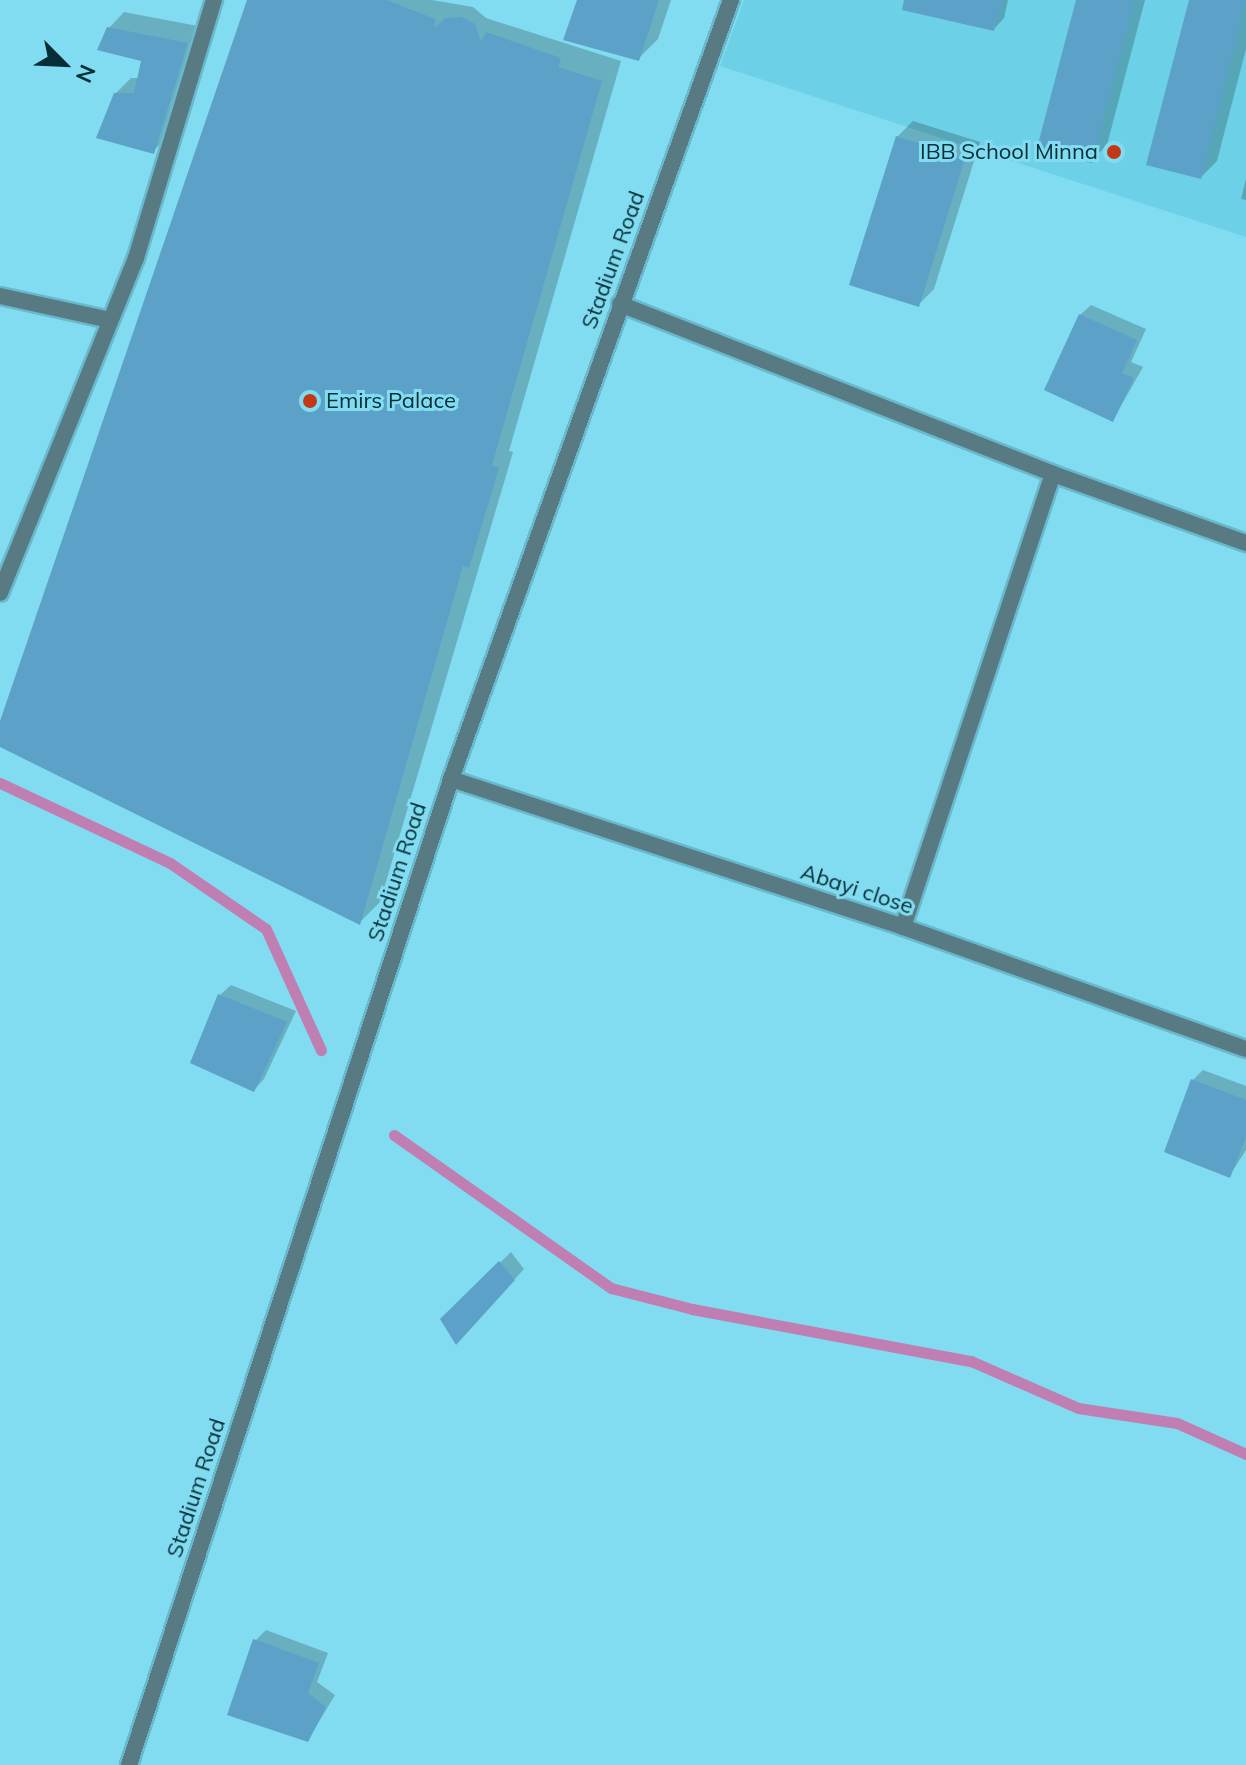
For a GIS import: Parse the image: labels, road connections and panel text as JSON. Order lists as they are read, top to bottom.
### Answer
{
  "streets": {
    "street": ["Stadium Road", "Abayi close"]
  },
  "crossings": [
    ["Stadium Road", "Abayi close"]
  ],
  "places": ["IBB School Minna", "Emirs Palace"],
  "north": "bottom right"
}
